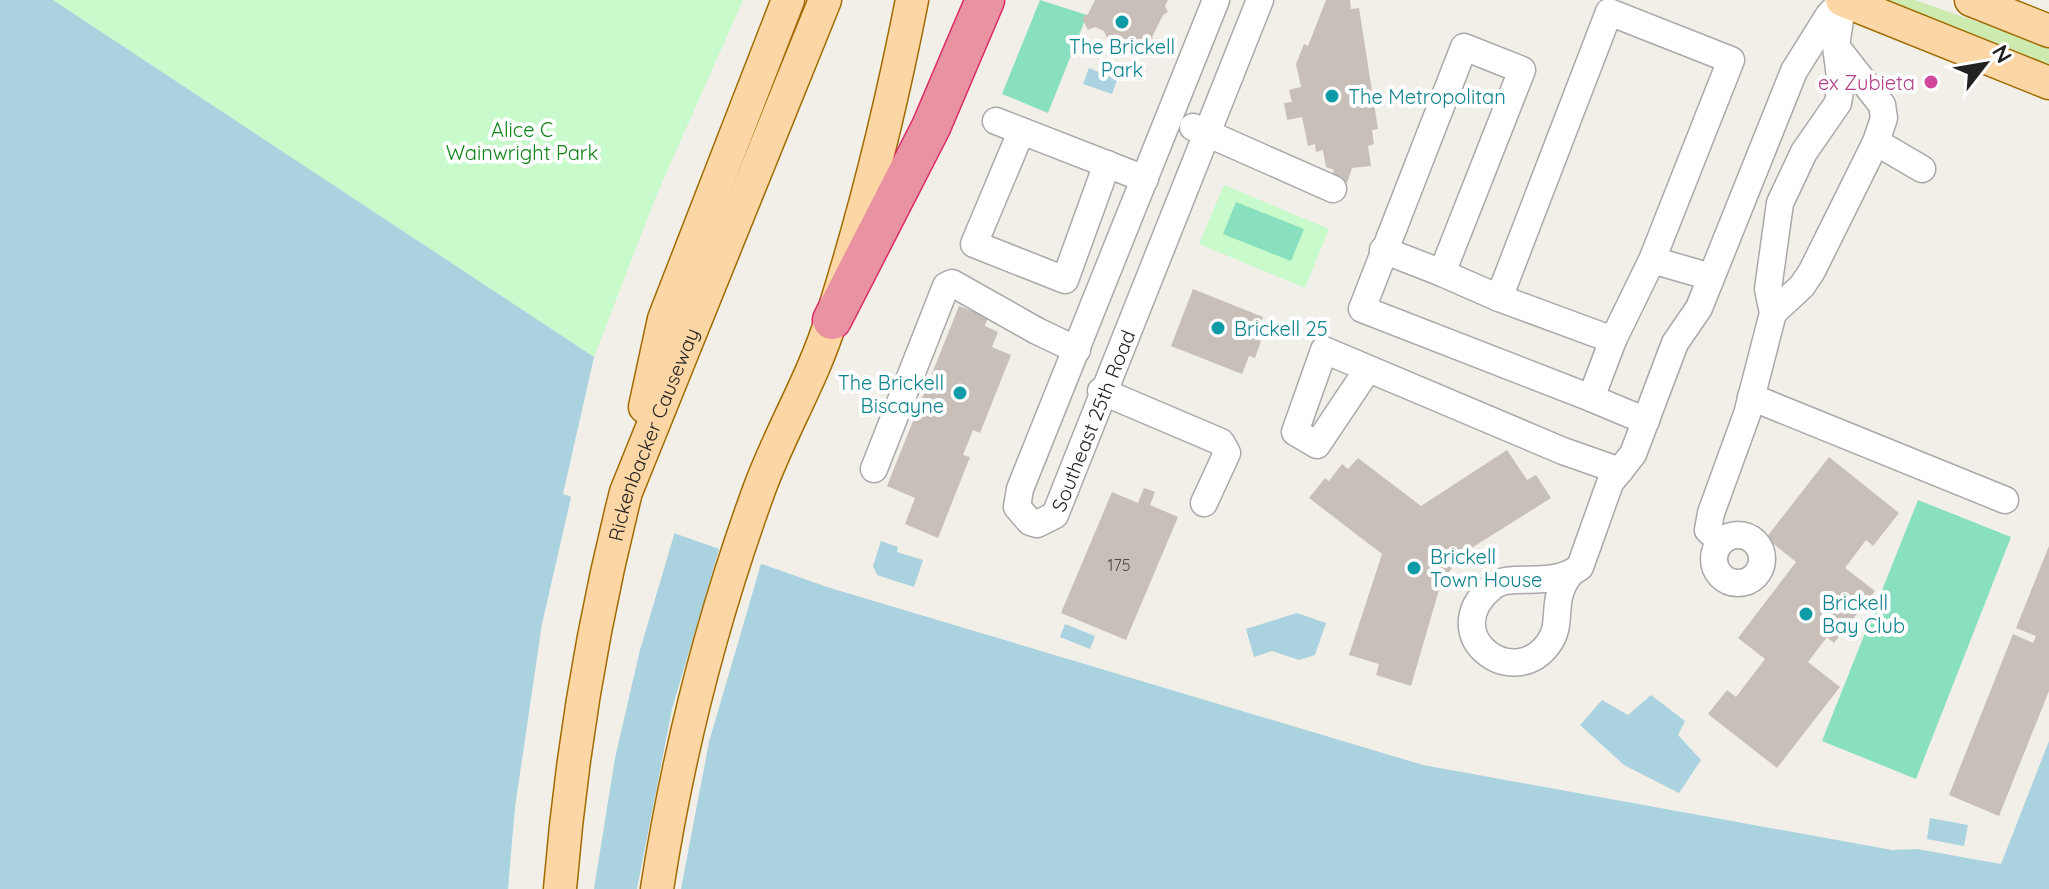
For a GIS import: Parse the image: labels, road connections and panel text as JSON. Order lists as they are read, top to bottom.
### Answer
{
  "streets": {
    "main road": ["Rickenbacker Causeway"],
    "street": ["Southeast 25th Road"]
  },
  "parks": ["Alice C Wainwright Park"],
  "places": [
    "The Brickell Park",
    "ex Zubieta",
    "The Metropolitan",
    "Brickell 25",
    "The Brickell Biscayne",
    "Brickell Town House",
    "Brickell Bay Club"
  ],
  "house_numbers": ["175"],
  "north": "top right"
}
